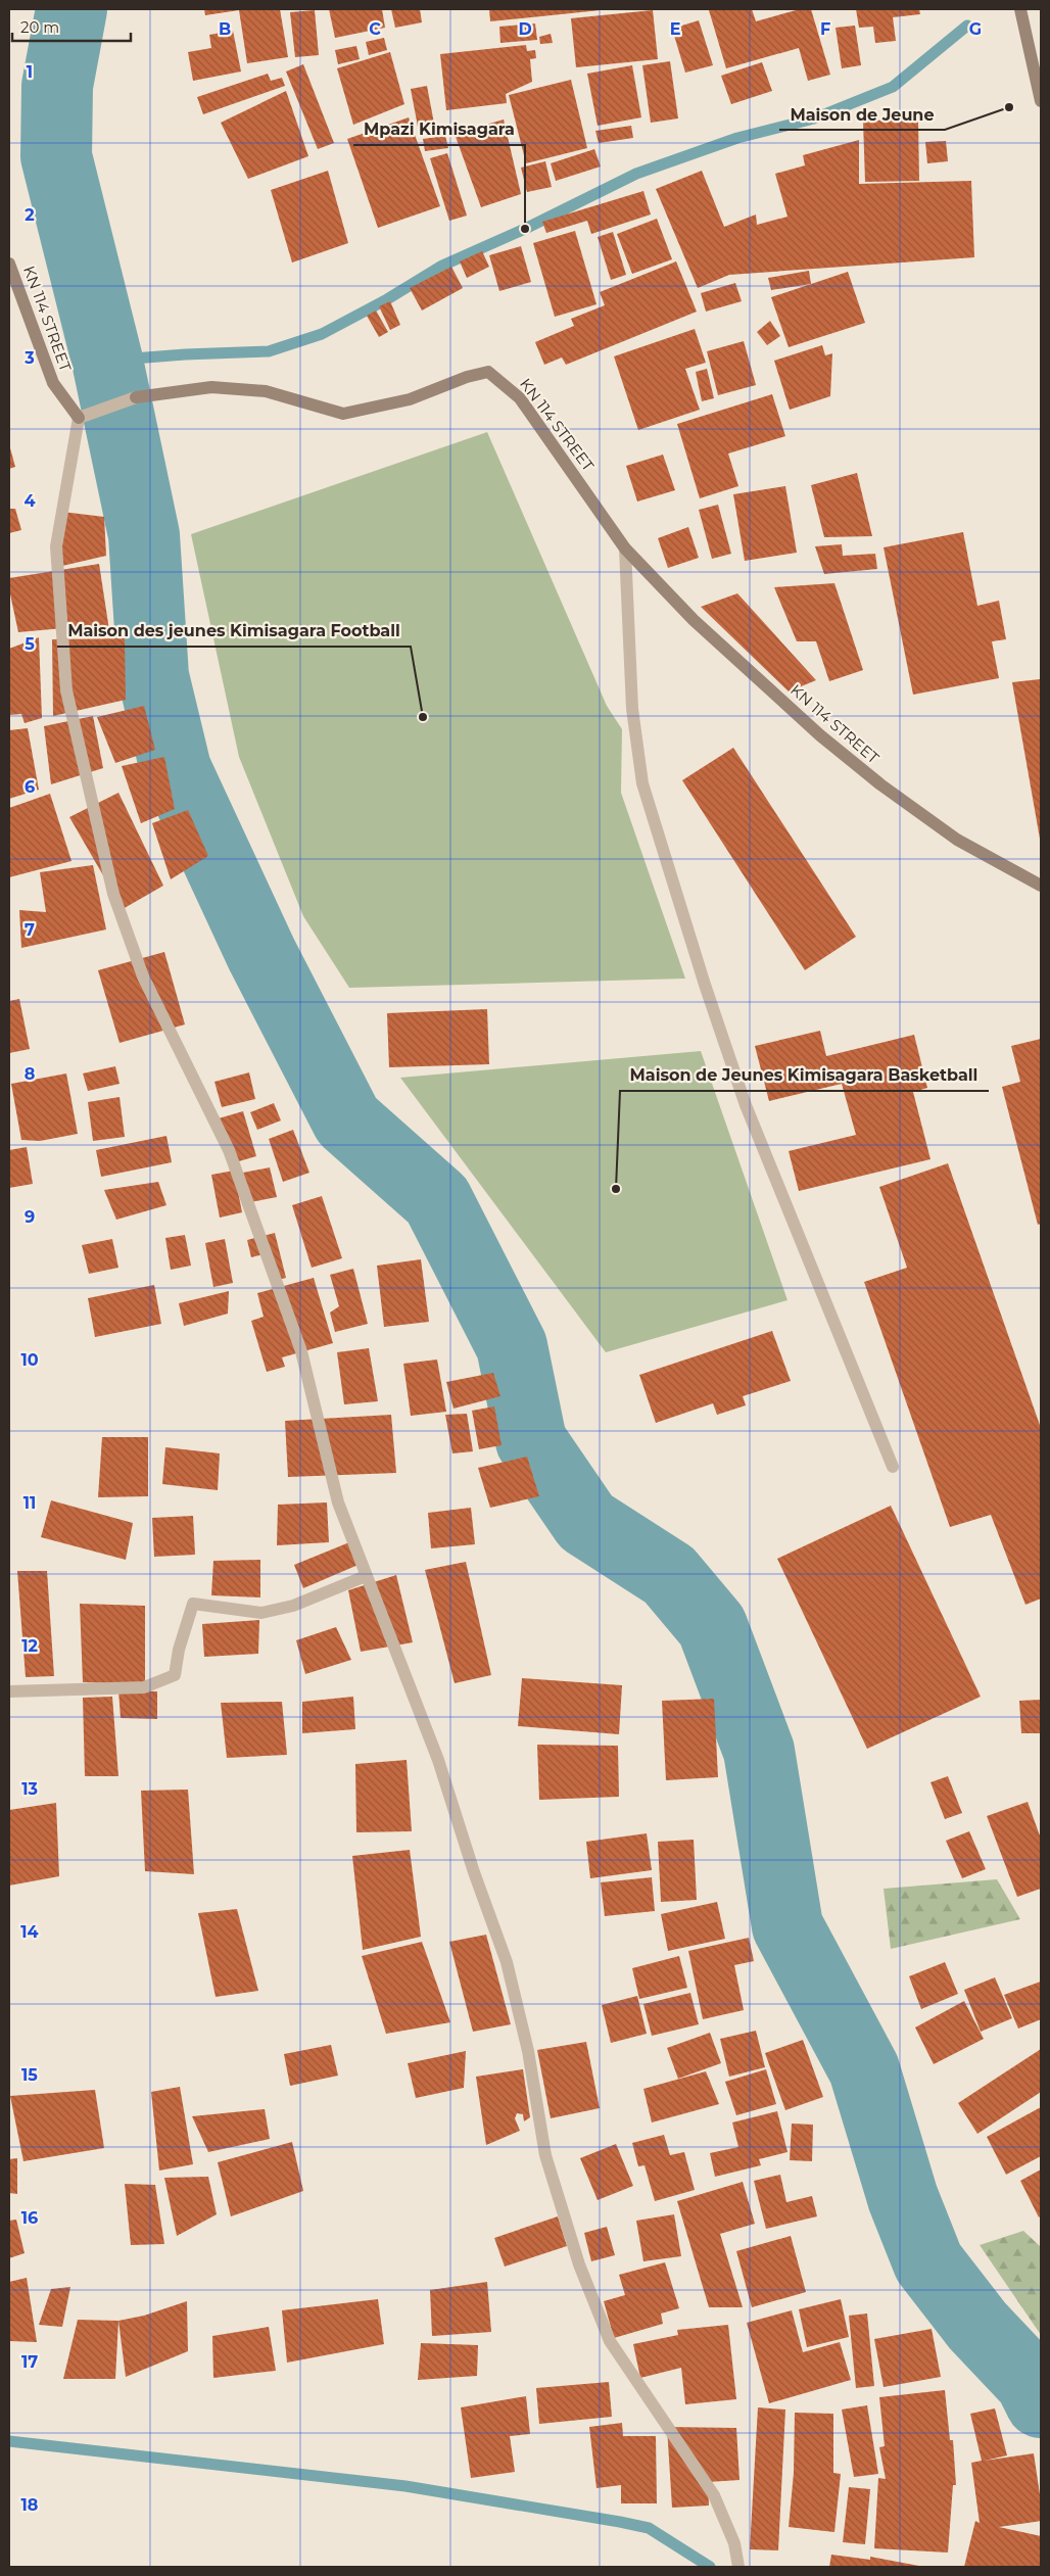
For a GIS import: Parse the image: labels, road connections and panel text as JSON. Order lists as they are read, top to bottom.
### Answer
{
  "streets": {
    "street": ["KN 114 STREET"]
  },
  "places": [
    "Maison de Jeune",
    "Mpazi Kimisagara",
    "Maison des jeunes Kimisagara Football",
    "Maison de Jeunes Kimisagara Basketball"
  ],
  "scale_bar": "20 m",
  "grid": {
    "columns": [
      "B",
      "C",
      "D",
      "E",
      "F",
      "G"
    ],
    "rows": [
      "1",
      "2",
      "3",
      "4",
      "5",
      "6",
      "7",
      "8",
      "9",
      "10",
      "11",
      "12",
      "13",
      "14",
      "15",
      "16",
      "17",
      "18"
    ]
  }
}
